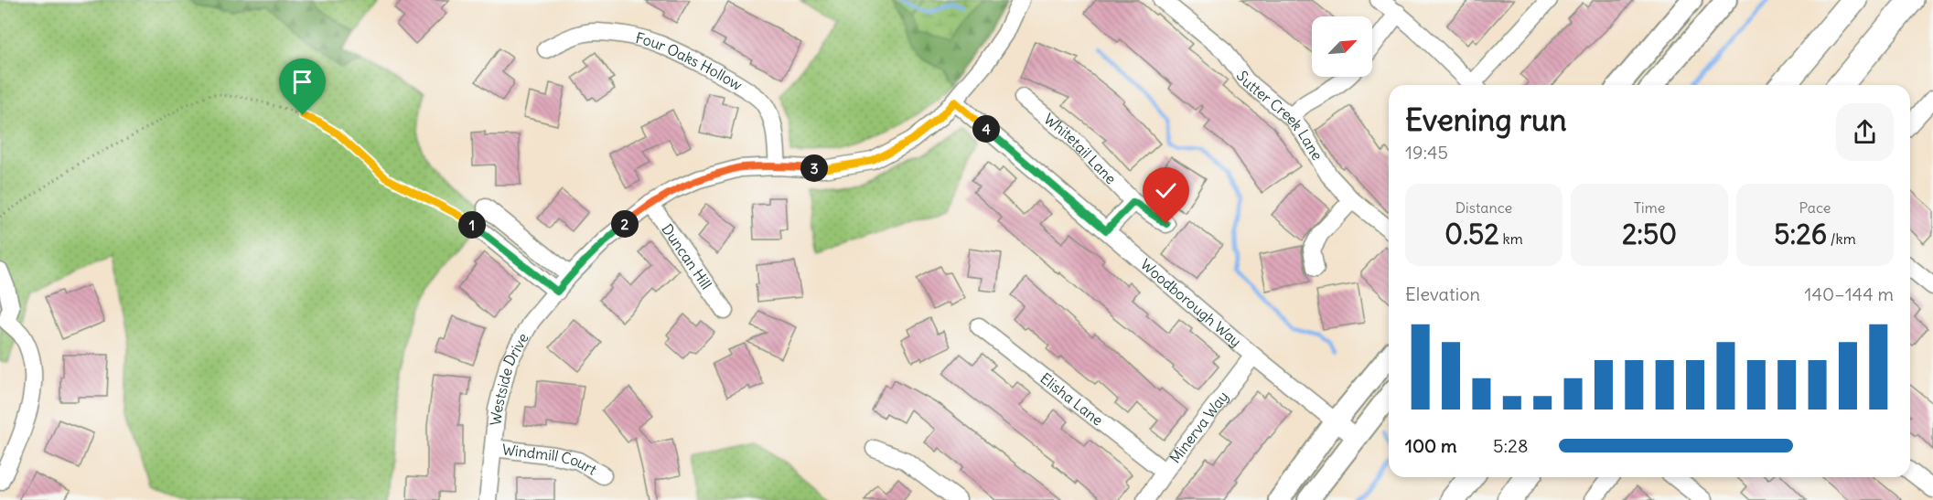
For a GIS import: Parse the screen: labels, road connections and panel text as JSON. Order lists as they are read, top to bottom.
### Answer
{
  "streets": {
    "street": [
      "Four Oaks Hollow",
      "Sutter Creek Lane",
      "Whitetail Lane",
      "Duncan Hill",
      "Woodborough Way",
      "Westside Drive",
      "Elisha Lane",
      "Minerva Way",
      "Windmill Court"
    ]
  },
  "crossings": [
    ["Four Oaks Hollow", "Westside Drive"],
    ["Duncan Hill", "Westside Drive"],
    ["Woodborough Way", "Westside Drive"],
    ["Woodborough Way", "Minerva Way"],
    ["Westside Drive", "Windmill Court"],
    ["Elisha Lane", "Minerva Way"]
  ],
  "north": "top right",
  "page": {
    "heading": ["Evening run", "19:45"],
    "pins": [
      "4",
      "3",
      "2",
      "1"
    ],
    "stats": [
      ["Distance", "0.52 km"],
      ["Time", "2:50"],
      ["Pace", "5:26 /km"]
    ],
    "chart": ["Elevation", "140–144 m"],
    "list": [
      {
        "name": "100 m",
        "note": "5:28"
      }
    ]
  }
}
